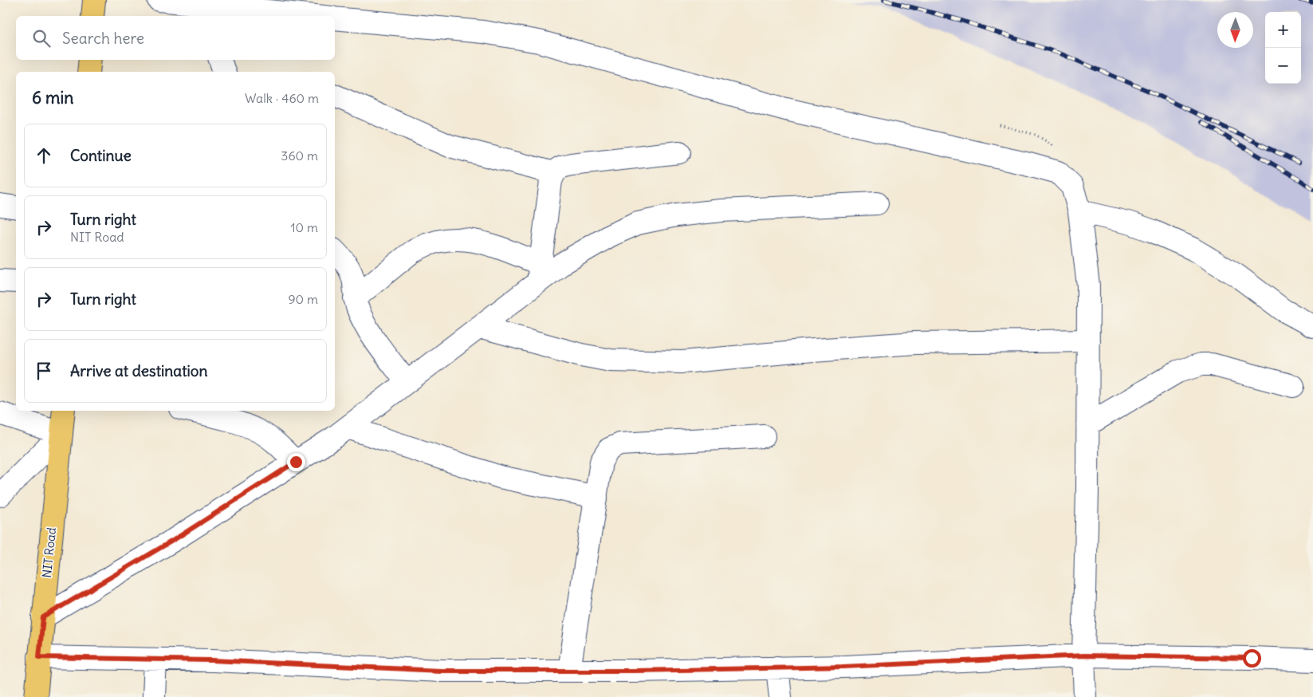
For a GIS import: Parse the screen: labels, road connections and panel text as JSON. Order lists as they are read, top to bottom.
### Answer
{
  "streets": {
    "main road": ["NIT Road"]
  },
  "north": "bottom",
  "page": {
    "map_buttons": ["+", "−"],
    "search": "Search here",
    "heading": ["6 min", "Walk · 460 m"],
    "list": [
      ["Continue", "360 m"],
      ["Turn right", "NIT Road", "10 m"],
      ["Turn right", "90 m"],
      "Arrive at destination"
    ]
  }
}
